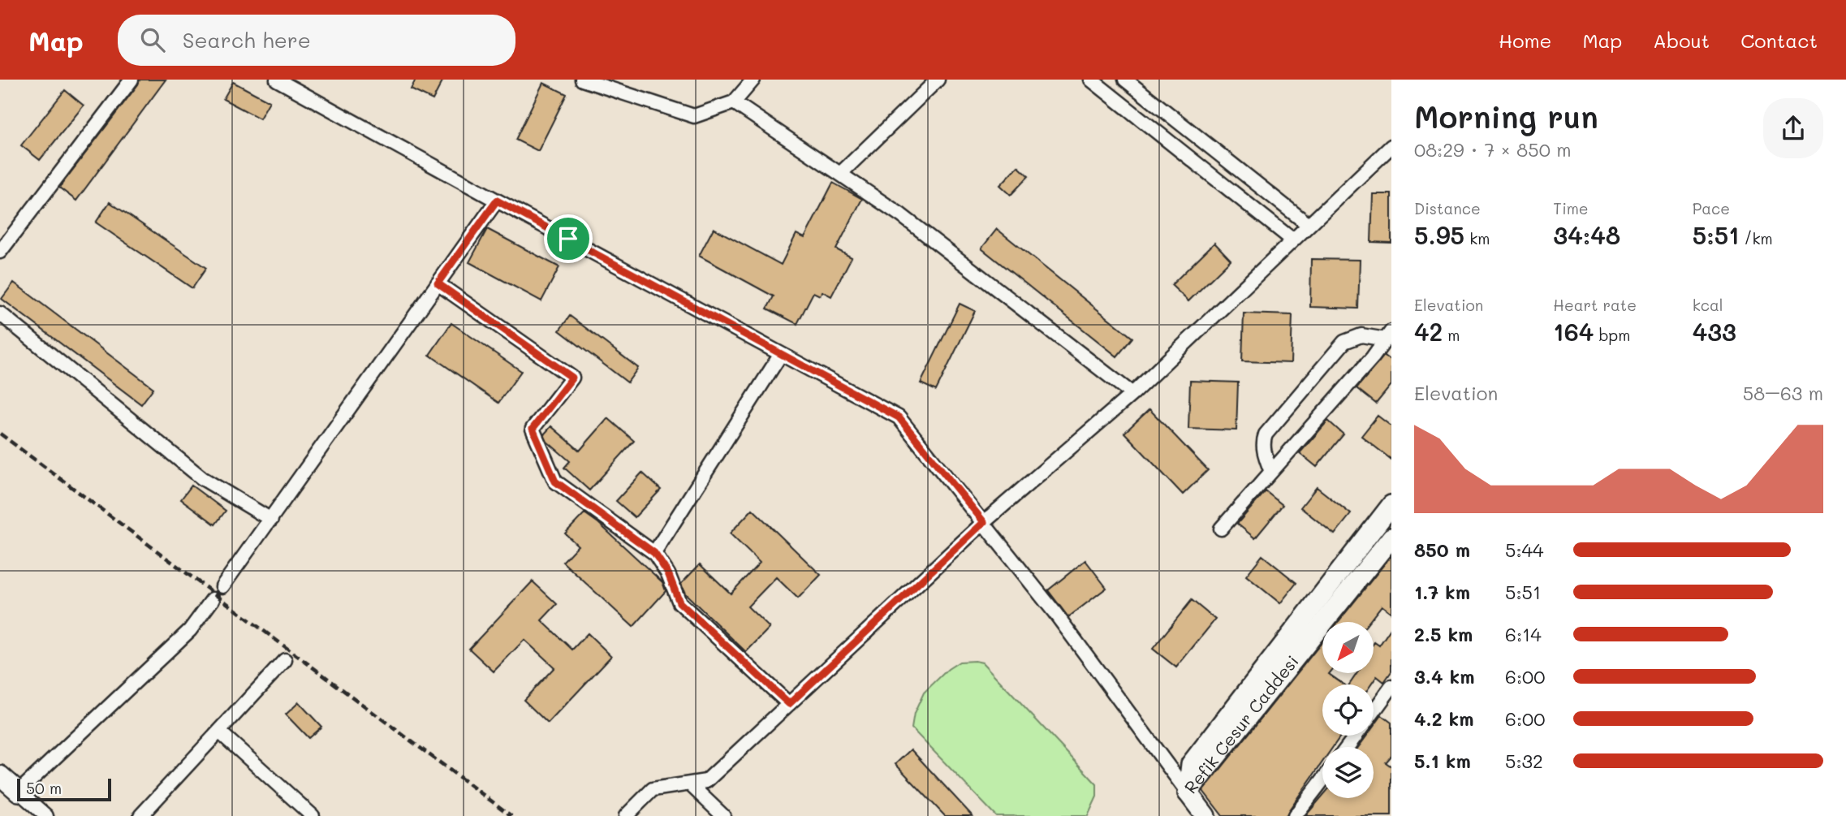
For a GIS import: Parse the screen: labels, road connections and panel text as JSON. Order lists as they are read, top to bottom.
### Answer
{
  "streets": {
    "street": ["Refik Cesur Caddesi"]
  },
  "scale_bar": "50 m",
  "north": "bottom left",
  "page": {
    "header": "Map",
    "search": "Search here",
    "nav": [
      "Home",
      "Map",
      "About",
      "Contact"
    ],
    "heading": ["Morning run", "08:29 · 7 × 850 m"],
    "stats": [
      ["Distance", "5.95 km"],
      ["Time", "34:48"],
      ["Pace", "5:51 /km"],
      ["Elevation", "42 m"],
      ["Heart rate", "164 bpm"],
      ["kcal", "433"]
    ],
    "chart": ["Elevation", "58–63 m"],
    "list": [
      {
        "name": "850 m",
        "note": "5:44"
      },
      {
        "name": "1.7 km",
        "note": "5:51"
      },
      {
        "name": "2.5 km",
        "note": "6:14"
      },
      {
        "name": "3.4 km",
        "note": "6:00"
      },
      {
        "name": "4.2 km",
        "note": "6:00"
      },
      {
        "name": "5.1 km",
        "note": "5:32"
      }
    ],
    "scale": "50 m"
  }
}
